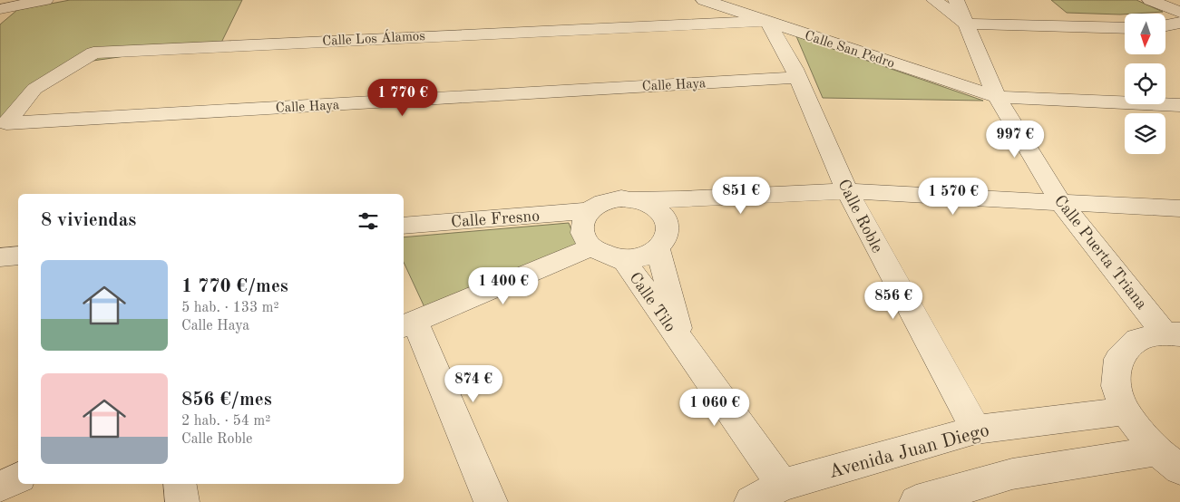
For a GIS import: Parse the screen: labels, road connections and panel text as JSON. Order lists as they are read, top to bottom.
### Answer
{
  "streets": {
    "street": [
      "Calle Los Álamos",
      "Calle San Pedro",
      "Calle Haya",
      "Calle Roble",
      "Calle Fresno",
      "Calle Puerta Triana",
      "Calle Tilo",
      "Avenida Juan Diego"
    ]
  },
  "crossings": [
    ["Calle Los Álamos", "Calle San Pedro"],
    ["Calle Los Álamos", "Calle Haya"],
    ["Calle Los Álamos", "Calle Roble"],
    ["Calle San Pedro", "Calle Roble"],
    ["Calle San Pedro", "Calle Puerta Triana"],
    ["Calle Haya", "Calle Roble"],
    ["Calle Roble", "Avenida Juan Diego"],
    ["Calle Fresno", "Calle Tilo"],
    ["Calle Tilo", "Avenida Juan Diego"]
  ],
  "north": "bottom",
  "page": {
    "price": [
      "1 770 €",
      "997 €",
      "851 €",
      "1 570 €",
      "1 400 €",
      "856 €",
      "874 €",
      "1 060 €"
    ],
    "heading": "8 viviendas",
    "list": [
      {
        "name": "1 770 €/mes",
        "note": "5 hab. · 133 m² · Calle Haya"
      },
      {
        "name": "856 €/mes",
        "note": "2 hab. · 54 m² · Calle Roble"
      }
    ]
  }
}
